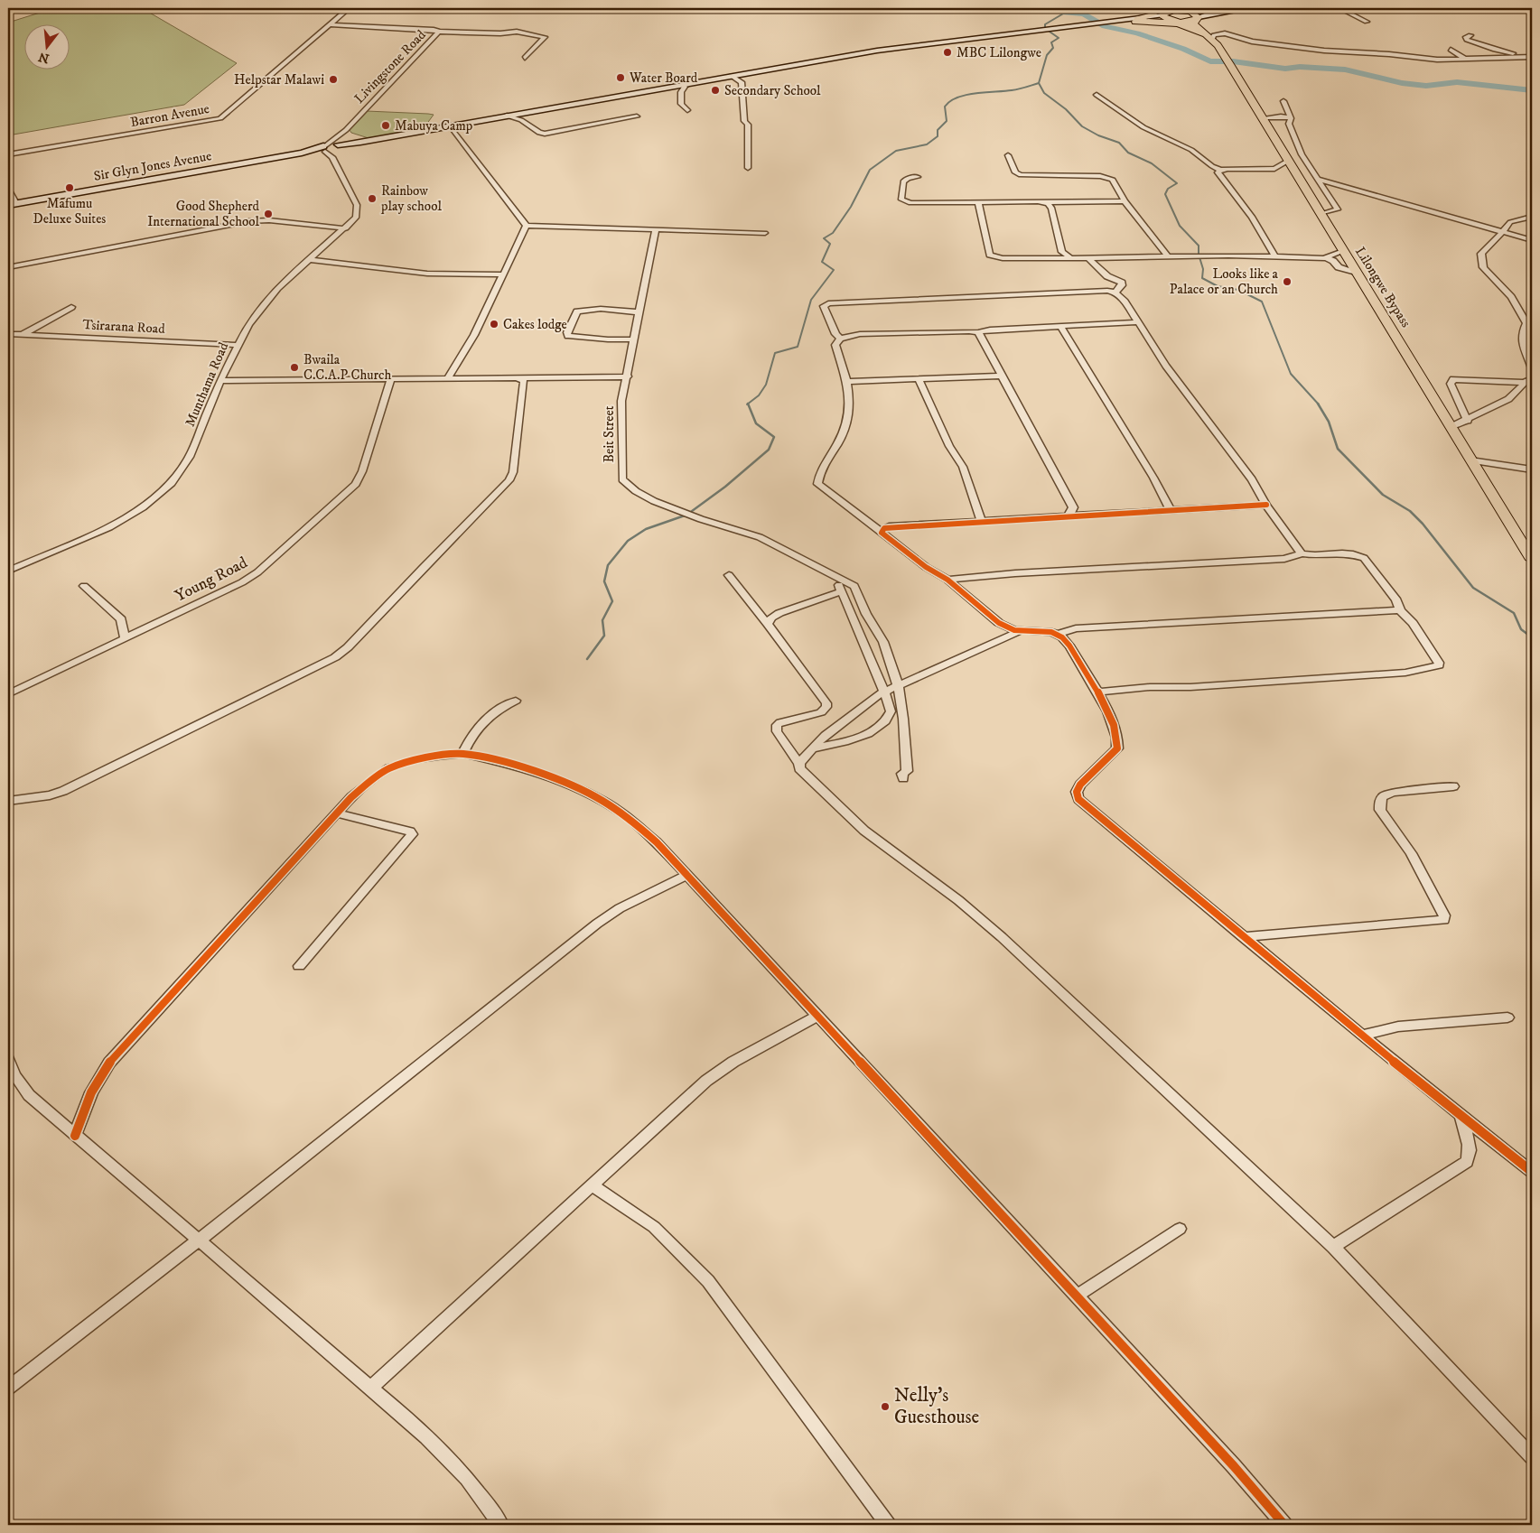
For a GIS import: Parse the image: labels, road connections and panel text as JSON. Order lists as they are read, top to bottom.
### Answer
{
  "streets": {
    "main road": ["Sir Glyn Jones Avenue", "Lilongwe Bypass"],
    "street": [
      "Livingstone Road",
      "Barron Avenue",
      "Tsirarana Road",
      "Munthama Road",
      "Beit Street",
      "Young Road"
    ]
  },
  "crossings": [
    ["Livingstone Road", "Barron Avenue"],
    ["Livingstone Road", "Sir Glyn Jones Avenue"],
    ["Sir Glyn Jones Avenue", "Munthama Road"],
    ["Tsirarana Road", "Munthama Road"]
  ],
  "places": [
    "MBC Lilongwe",
    "Water Board",
    "Helpstar Malawi",
    "Secondary School",
    "Mabuya Camp",
    "Mafumu Deluxe Suites",
    "Rainbow play school",
    "Good Shepherd International School",
    "Looks like a Palace or an Church",
    "Cakes lodge",
    "Bwaila C.C.A.P Church",
    "Nelly's Guesthouse"
  ],
  "north": "bottom"
}
